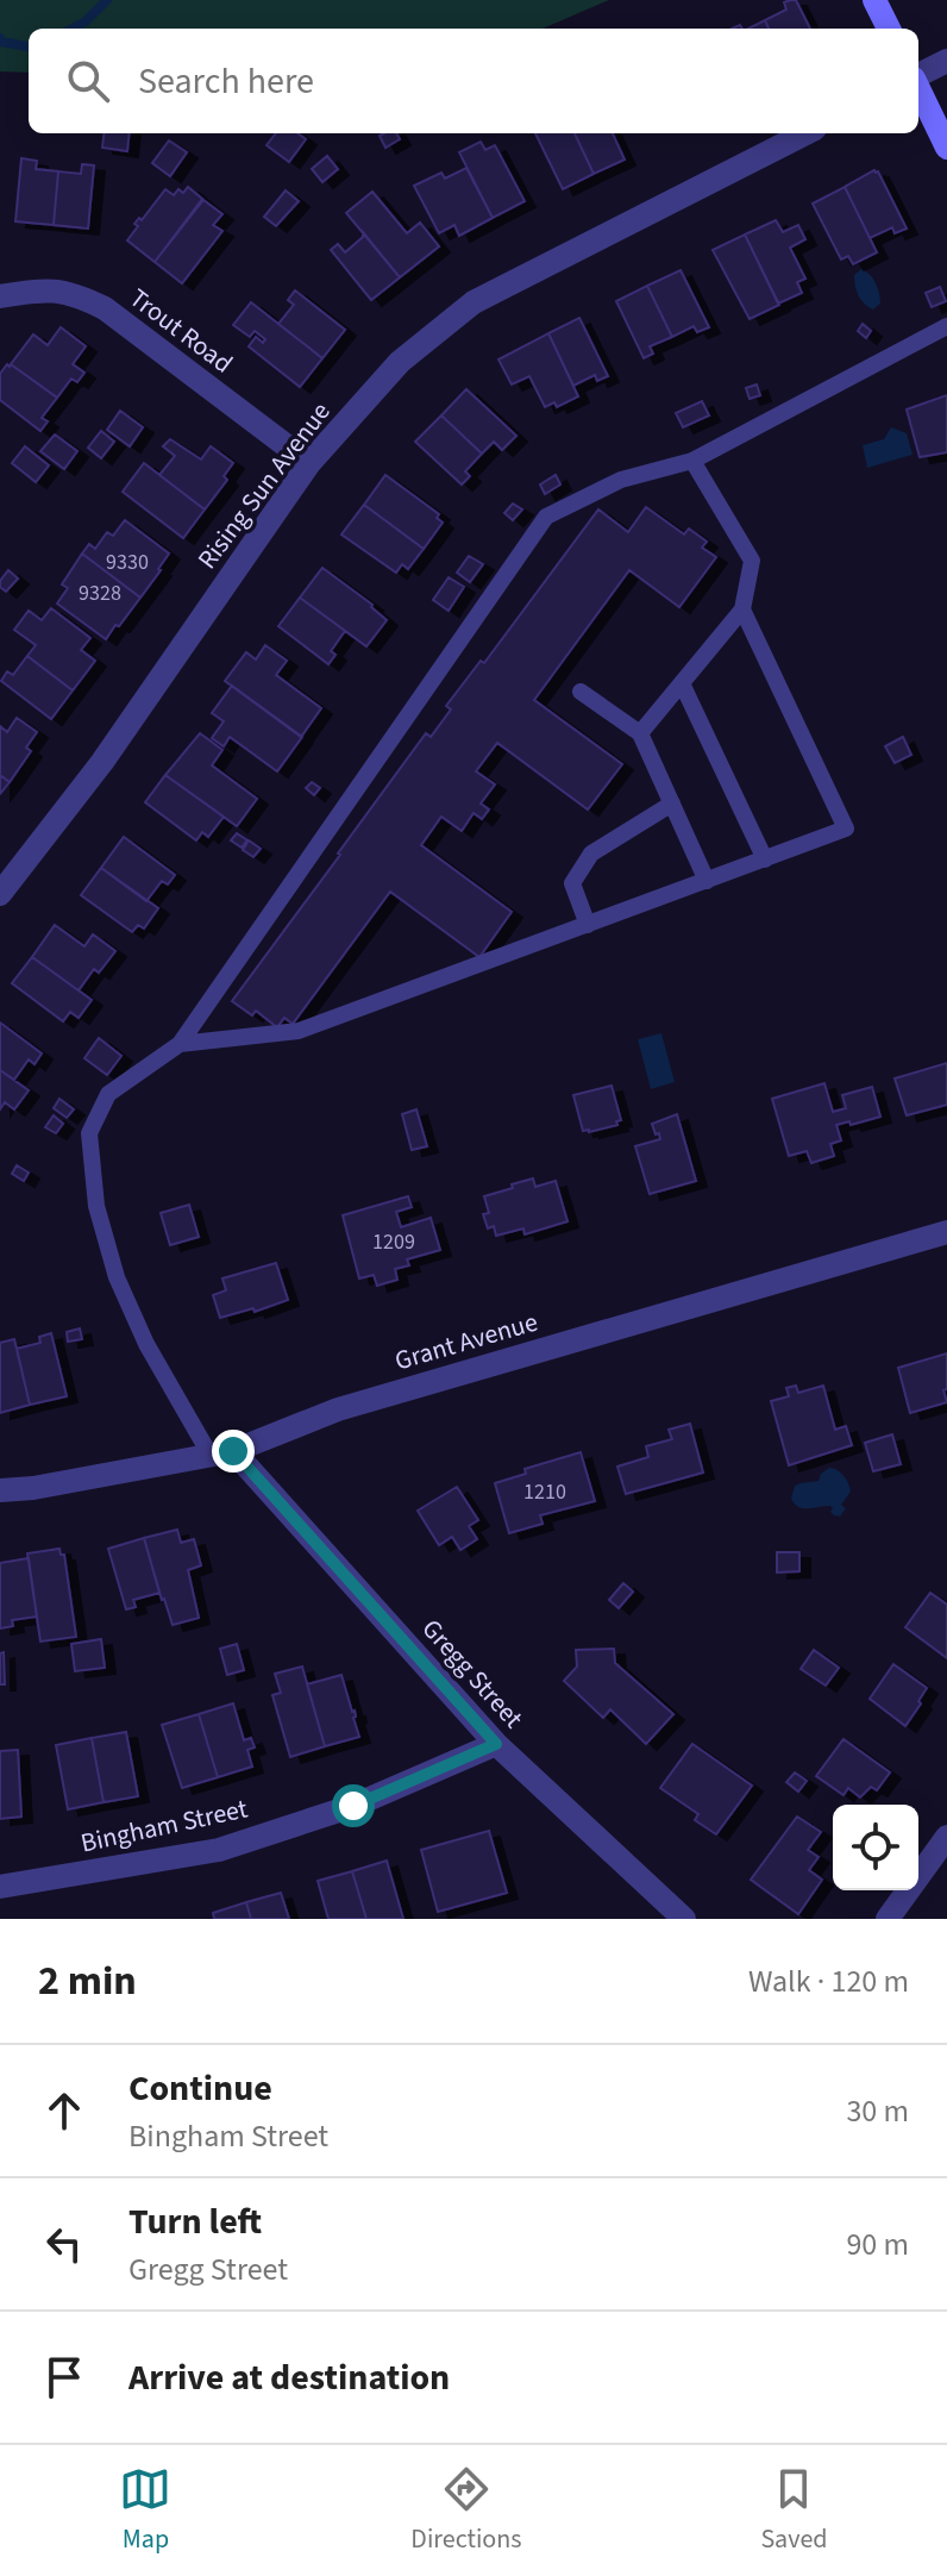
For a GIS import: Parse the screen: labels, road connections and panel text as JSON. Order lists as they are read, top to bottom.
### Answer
{
  "streets": {
    "street": [
      "Trout Road",
      "Rising Sun Avenue",
      "Grant Avenue",
      "Gregg Street",
      "Bingham Street"
    ]
  },
  "crossings": [
    ["Trout Road", "Rising Sun Avenue"],
    ["Grant Avenue", "Gregg Street"],
    ["Gregg Street", "Bingham Street"]
  ],
  "house_numbers": [
    "9330",
    "9328",
    "1209",
    "1210"
  ],
  "page": {
    "search": "Search here",
    "heading": ["2 min", "Walk · 120 m"],
    "list": [
      ["Continue", "Bingham Street", "30 m"],
      ["Turn left", "Gregg Street", "90 m"],
      "Arrive at destination"
    ],
    "nav": ["Map", "Directions", "Saved"]
  }
}
